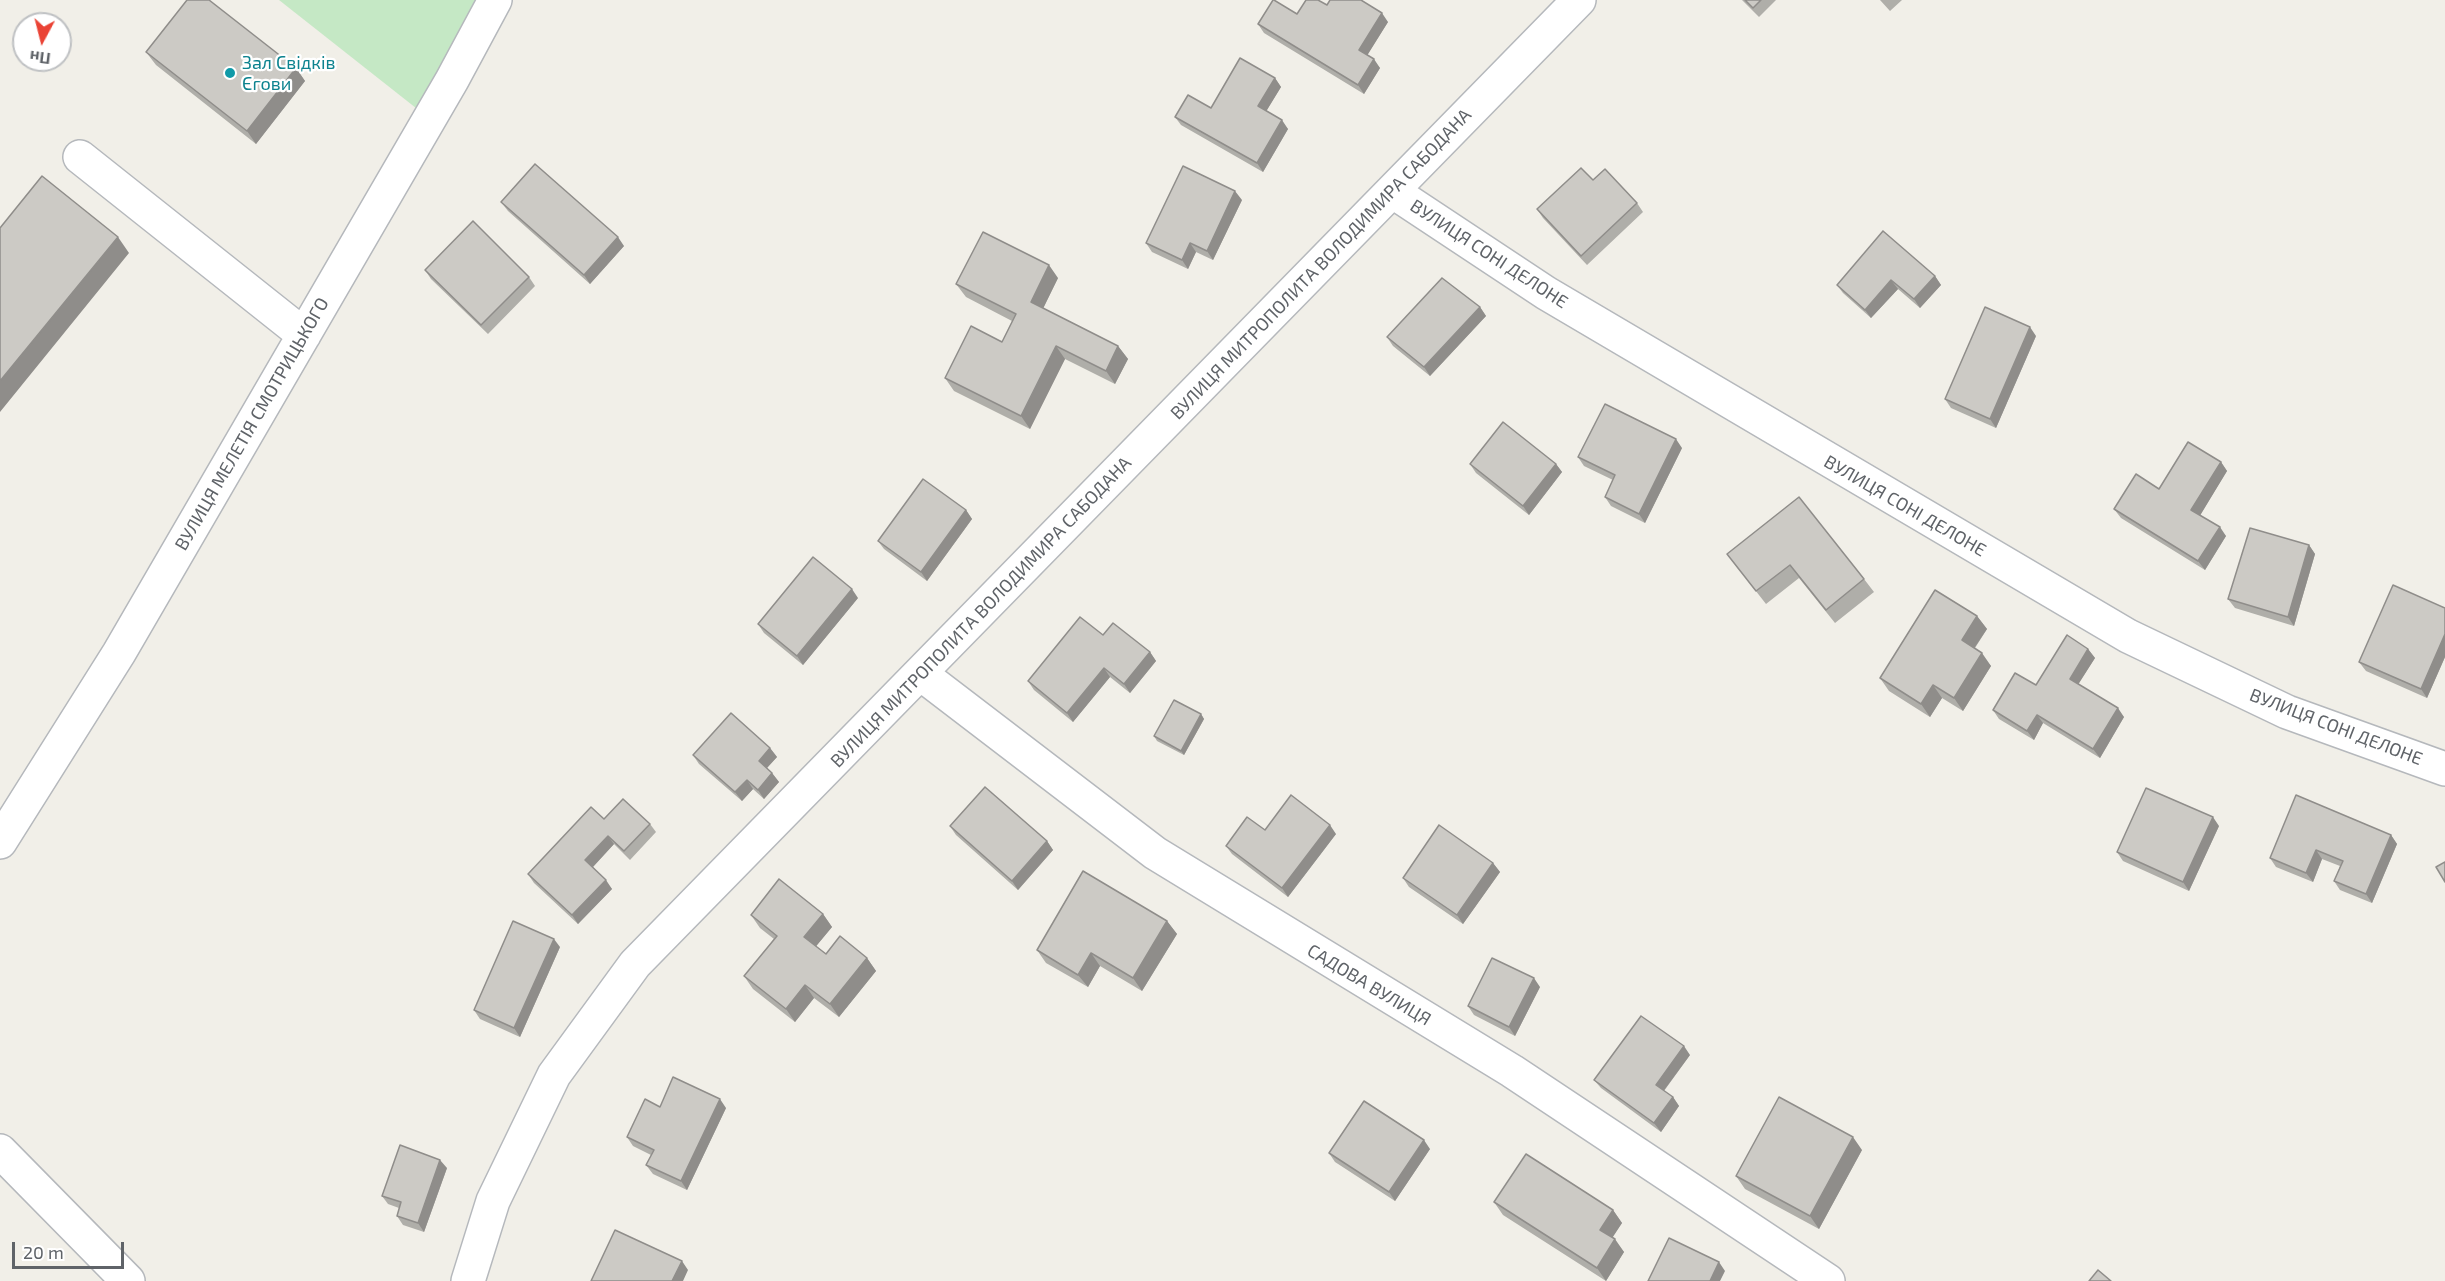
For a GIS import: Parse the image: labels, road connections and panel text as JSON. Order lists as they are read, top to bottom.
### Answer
{
  "streets": {
    "street": [
      "ВУЛИЦЯ СОНІ ДЕЛОНЕ",
      "ВУЛИЦЯ МИТРОПОЛИТА ВОЛОДИМИРА САБОДАНА",
      "ВУЛИЦЯ МЕЛЕТІЯ СМОТРИЦЬКОГО",
      "САДОВА ВУЛИЦЯ"
    ]
  },
  "crossings": [
    ["ВУЛИЦЯ СОНІ ДЕЛОНЕ", "ВУЛИЦЯ МИТРОПОЛИТА ВОЛОДИМИРА САБОДАНА"],
    ["ВУЛИЦЯ МИТРОПОЛИТА ВОЛОДИМИРА САБОДАНА", "САДОВА ВУЛИЦЯ"]
  ],
  "places": ["Зал Свідків Єгови"],
  "scale_bar": "20 m",
  "north": "bottom"
}
